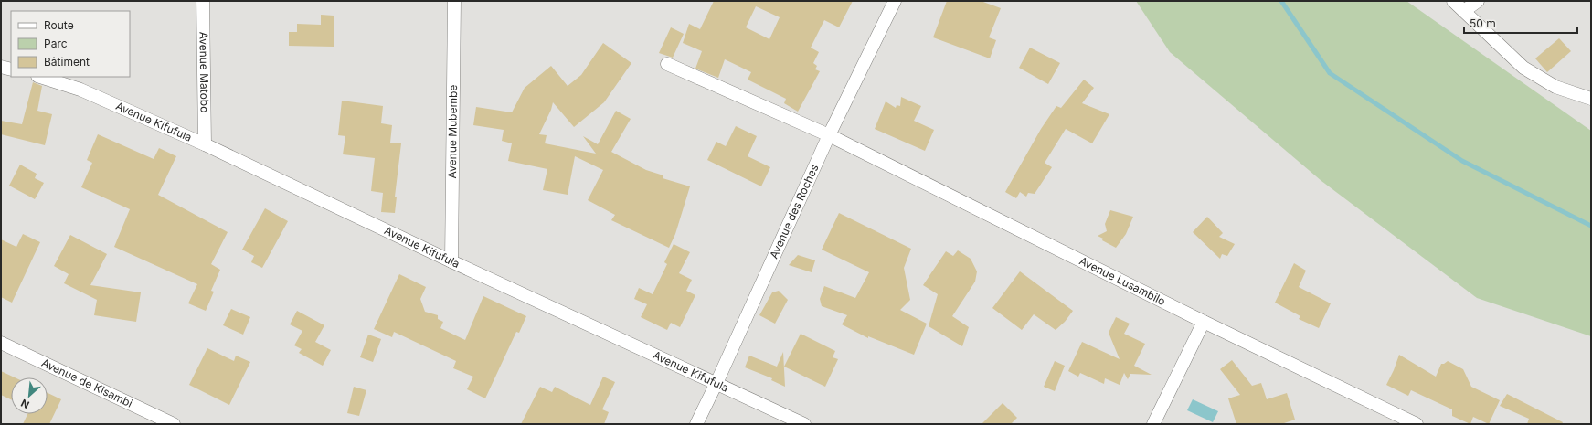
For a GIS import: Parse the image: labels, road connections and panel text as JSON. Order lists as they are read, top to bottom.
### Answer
{
  "streets": {
    "street": [
      "Avenue Matobo",
      "Avenue Kifufula",
      "Avenue Mubembe",
      "Avenue des Roches",
      "Avenue Lusambilo",
      "Avenue de Kisambi"
    ]
  },
  "crossings": [
    ["Avenue Matobo", "Avenue Kifufula"],
    ["Avenue Kifufula", "Avenue Mubembe"],
    ["Avenue Kifufula", "Avenue des Roches"],
    ["Avenue des Roches", "Avenue Lusambilo"]
  ],
  "legend": ["Route", "Parc", "Bâtiment"],
  "scale_bar": "50 m",
  "north": "bottom left"
}
